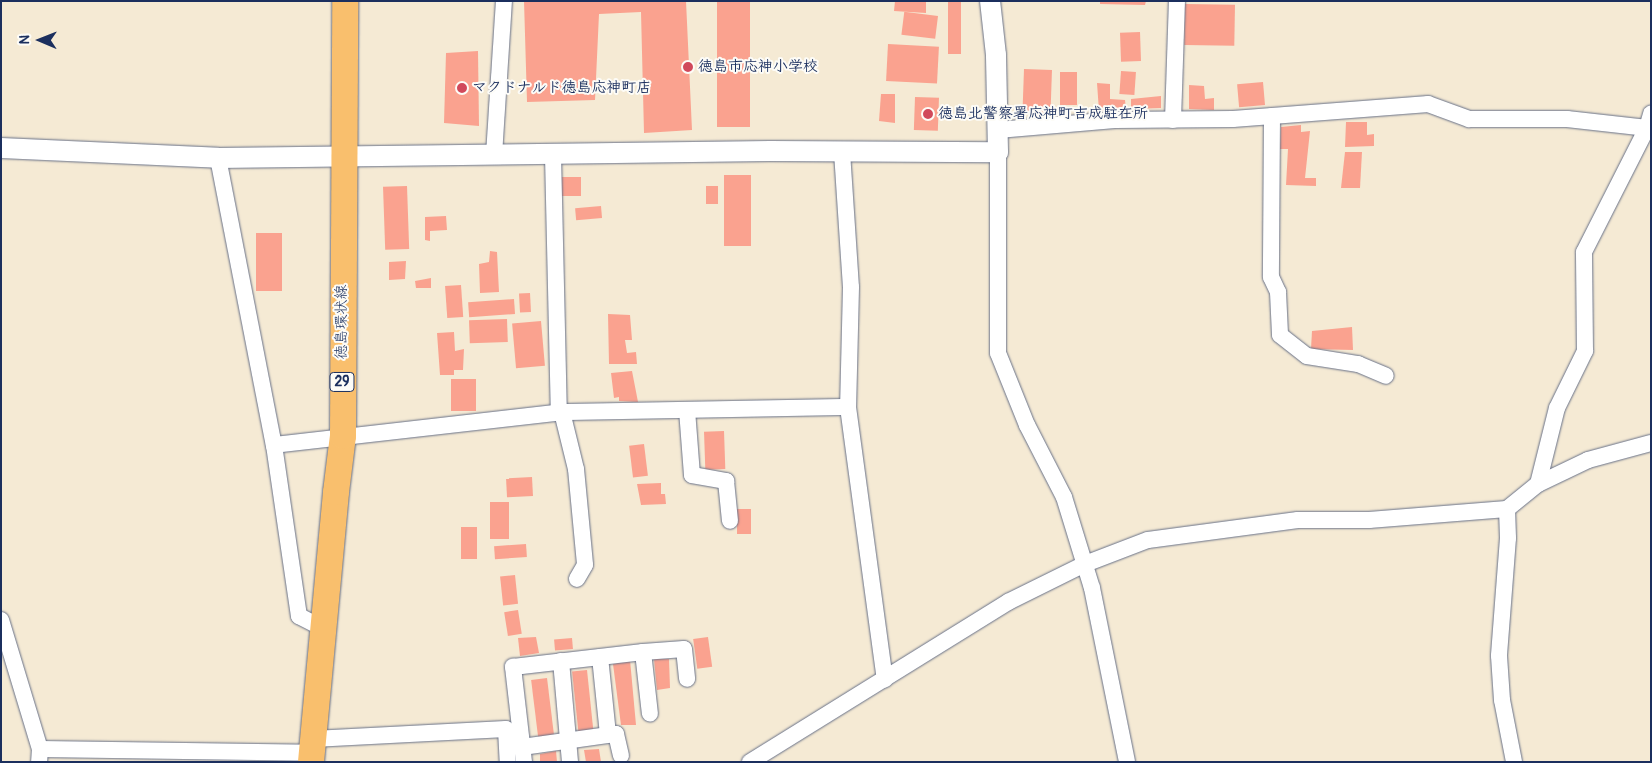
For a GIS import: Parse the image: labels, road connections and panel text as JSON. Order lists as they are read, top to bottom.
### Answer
{
  "streets": {
    "main road": ["徳島環状線", "29"]
  },
  "places": ["徳島市応神小学校", "マクドナルド徳島応神町店", "徳島北警察署応神町吉成駐在所"],
  "north": "left"
}
